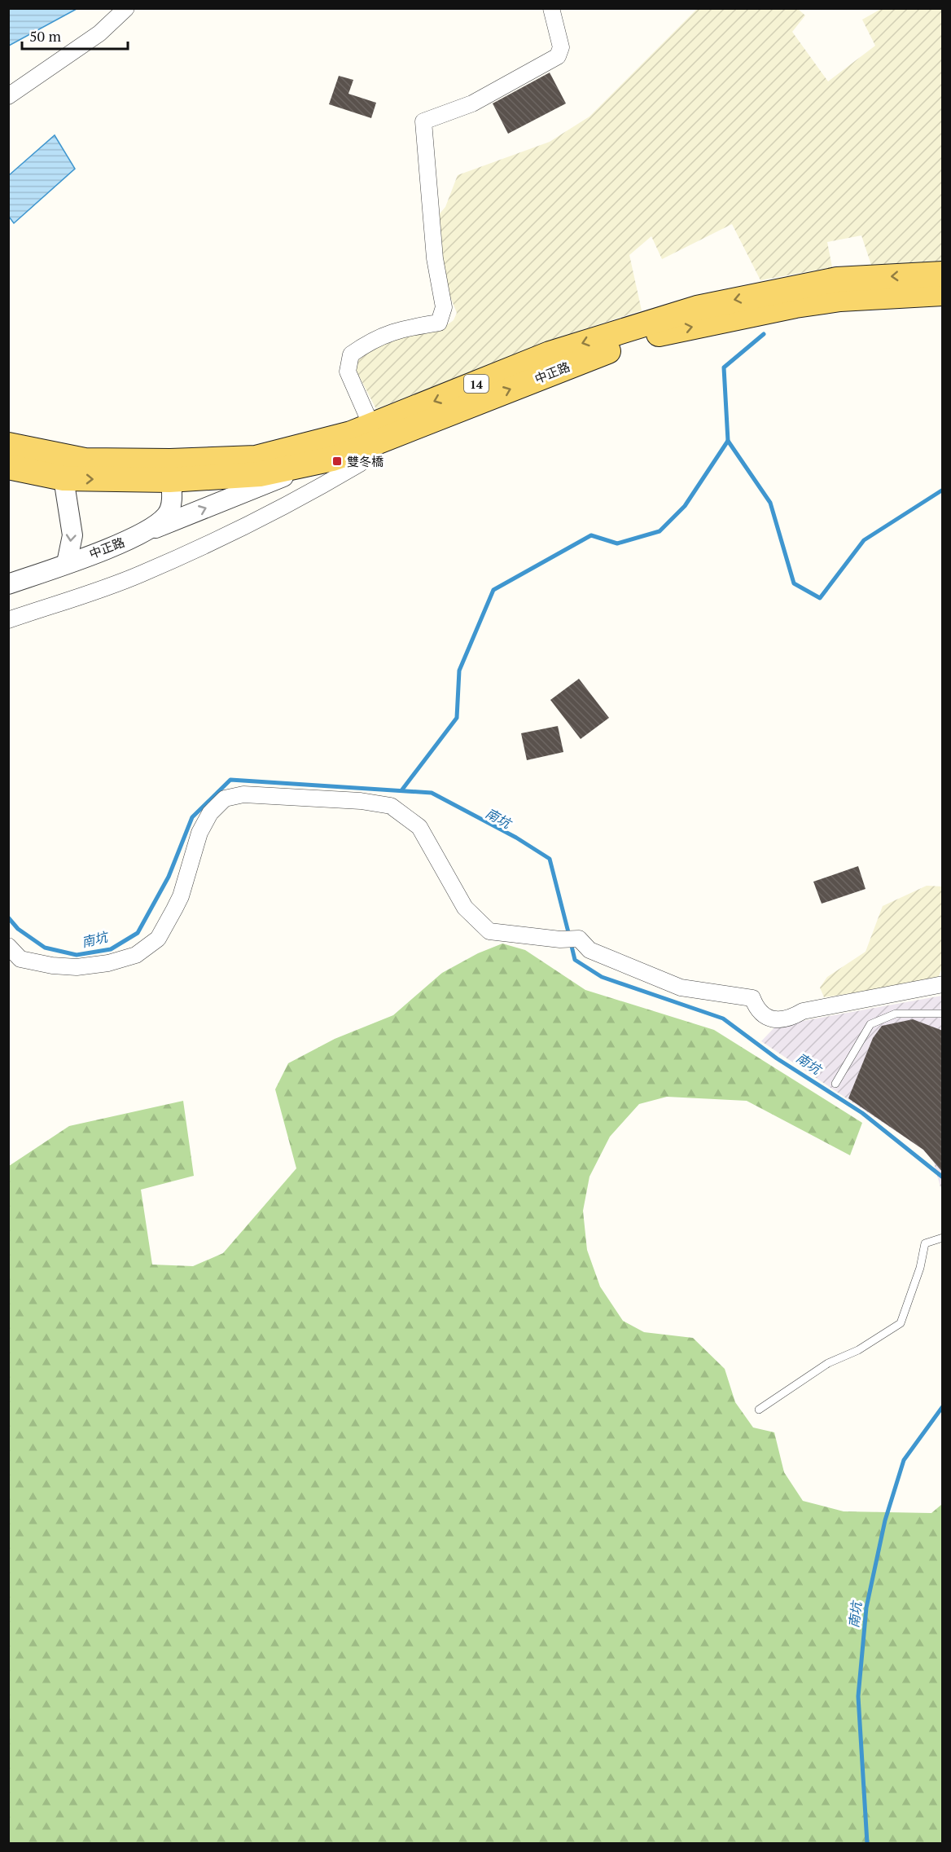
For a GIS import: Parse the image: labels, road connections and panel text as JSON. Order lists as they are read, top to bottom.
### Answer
{
  "streets": {
    "main road": ["中正路", "14"]
  },
  "water": ["南坑"],
  "places": {
    "transit": ["雙冬橋"]
  },
  "scale_bar": "50 m"
}
